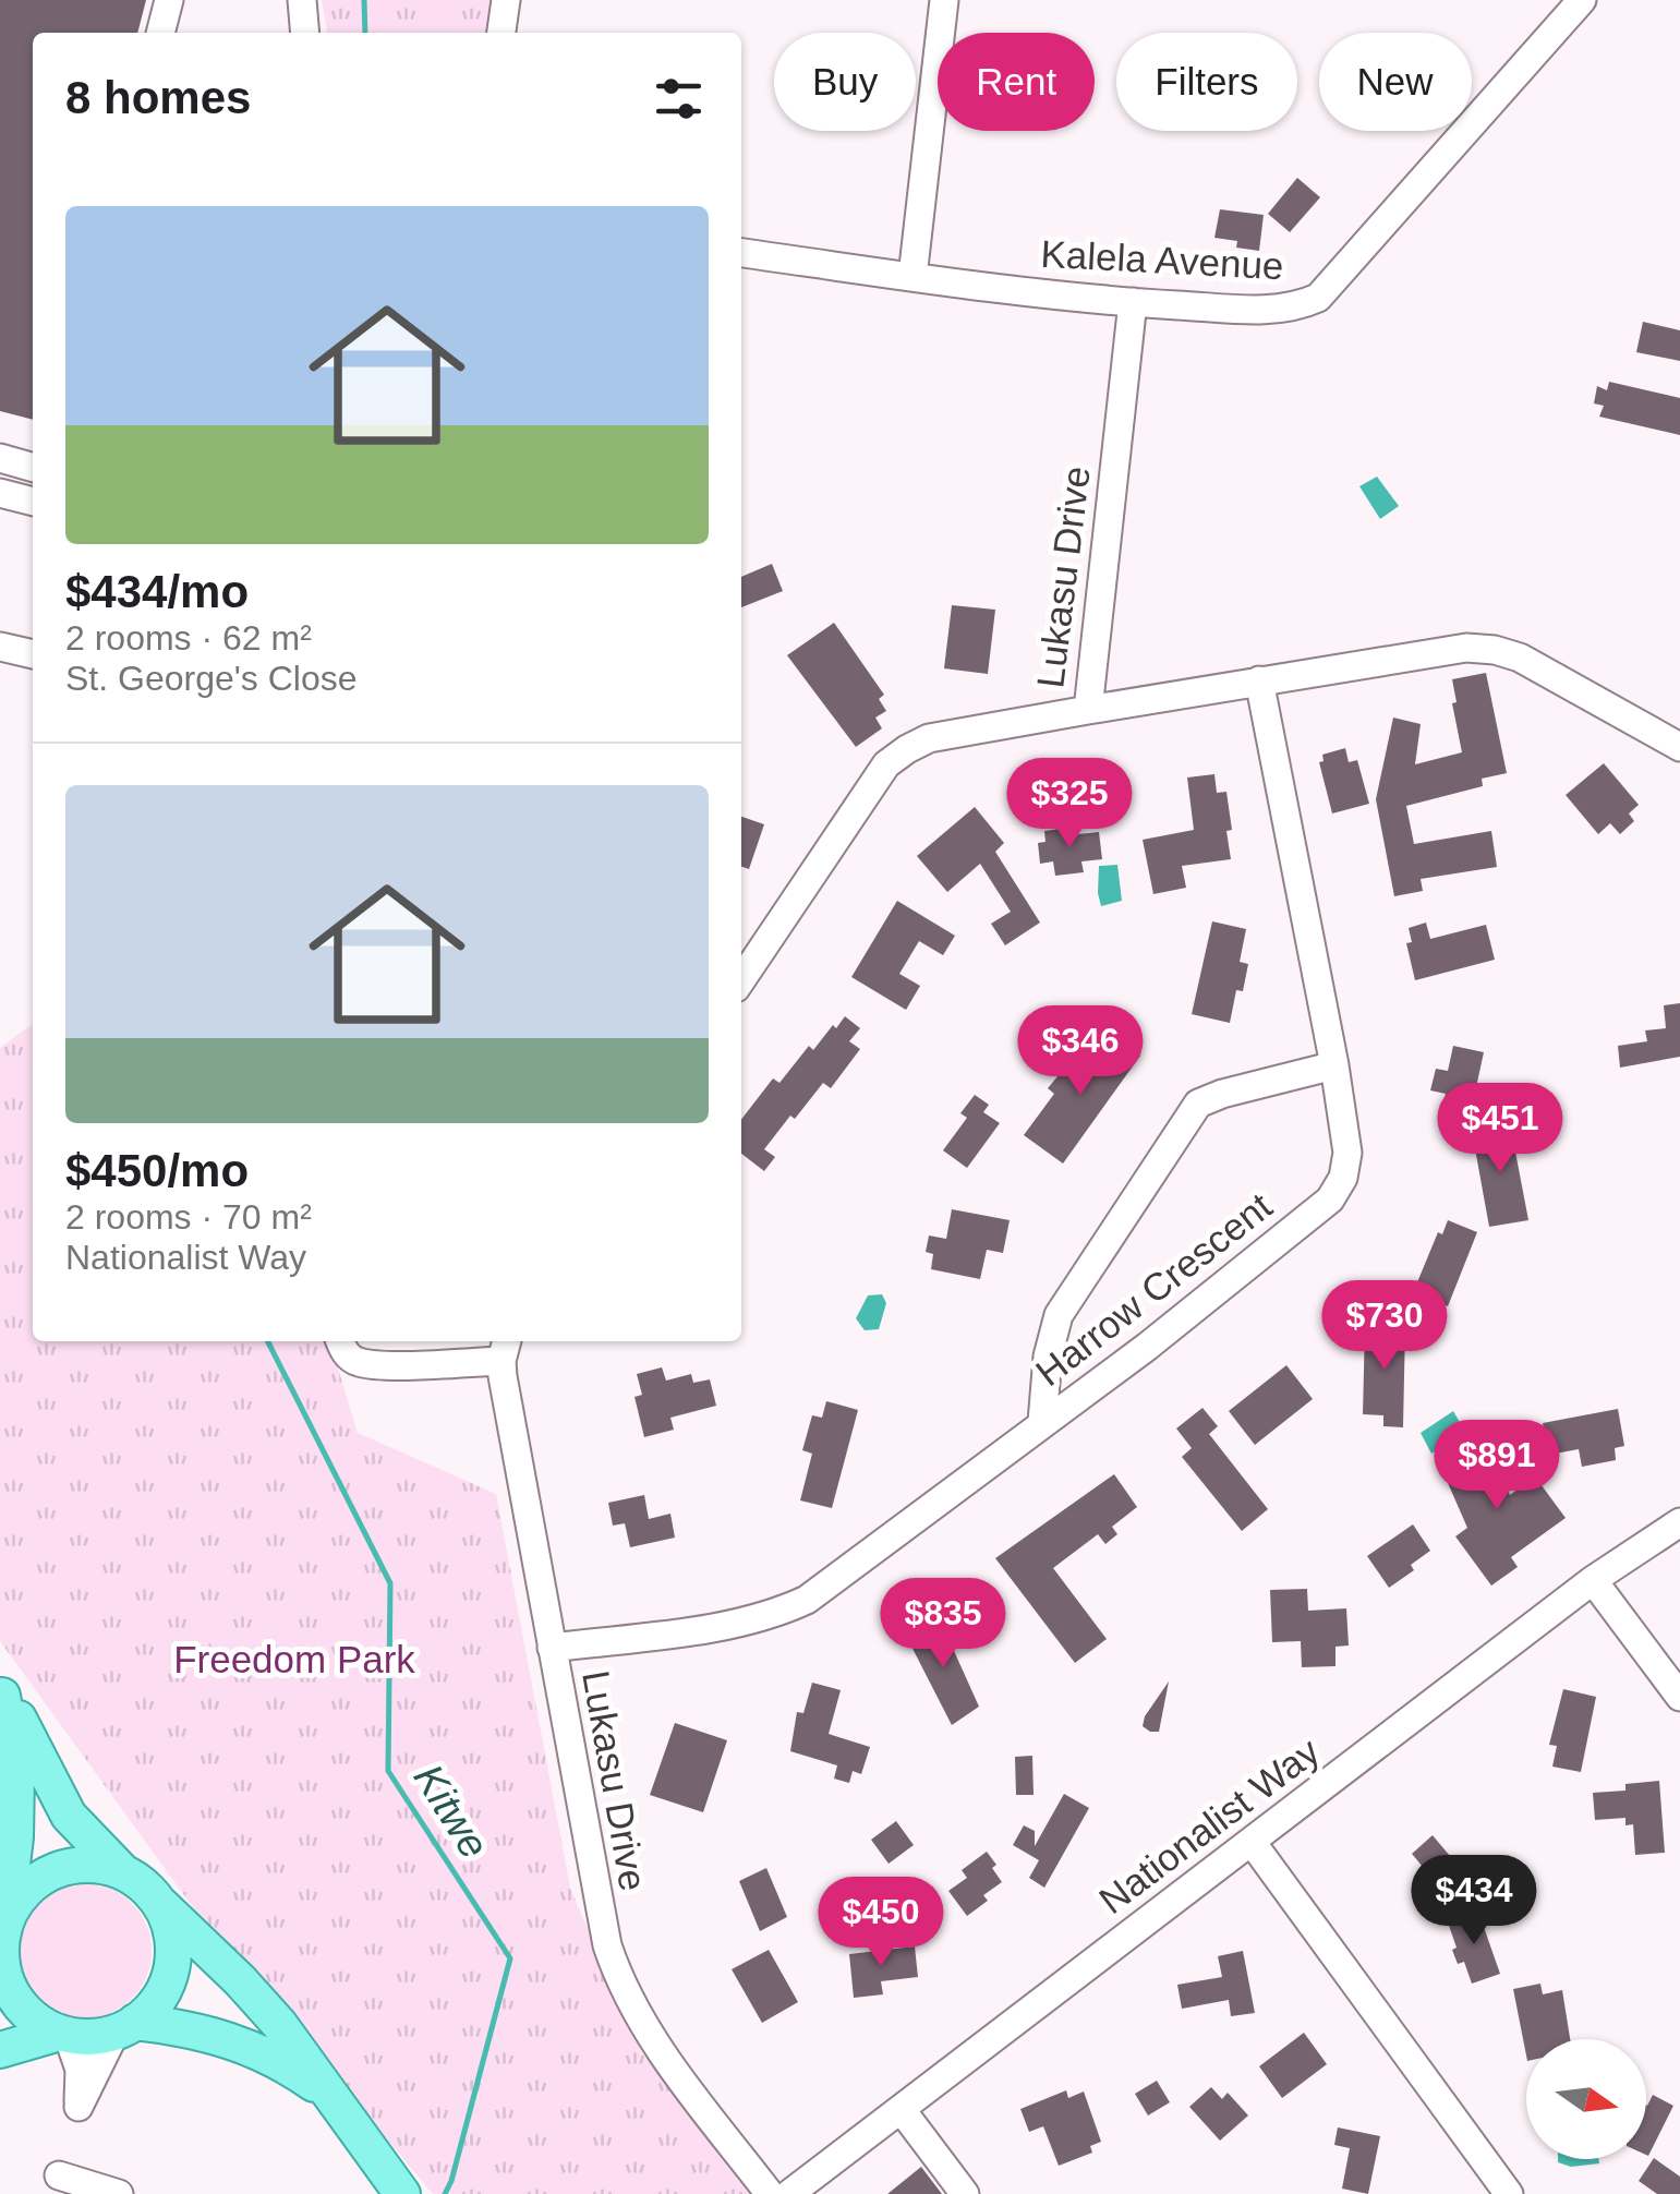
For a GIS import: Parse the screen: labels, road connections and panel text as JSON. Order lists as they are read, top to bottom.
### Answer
{
  "streets": {
    "street": [
      "Kalela Avenue",
      "Lukasu Drive",
      "Harrow Crescent",
      "Nationalist Way"
    ]
  },
  "crossings": [
    ["Kalela Avenue", "Lukasu Drive"],
    ["Lukasu Drive", "Harrow Crescent"]
  ],
  "water": ["Kitwe"],
  "parks": ["Freedom Park"],
  "north": "right",
  "page": {
    "chip": [
      "Buy",
      "Rent",
      "Filters",
      "New"
    ],
    "heading": "8 homes",
    "list": [
      {
        "name": "$434/mo",
        "note": "2 rooms · 62 m² · St. George's Close"
      },
      {
        "name": "$450/mo",
        "note": "2 rooms · 70 m² · Nationalist Way"
      }
    ],
    "price": [
      "$325",
      "$346",
      "$451",
      "$730",
      "$891",
      "$835",
      "$434",
      "$450"
    ]
  }
}
